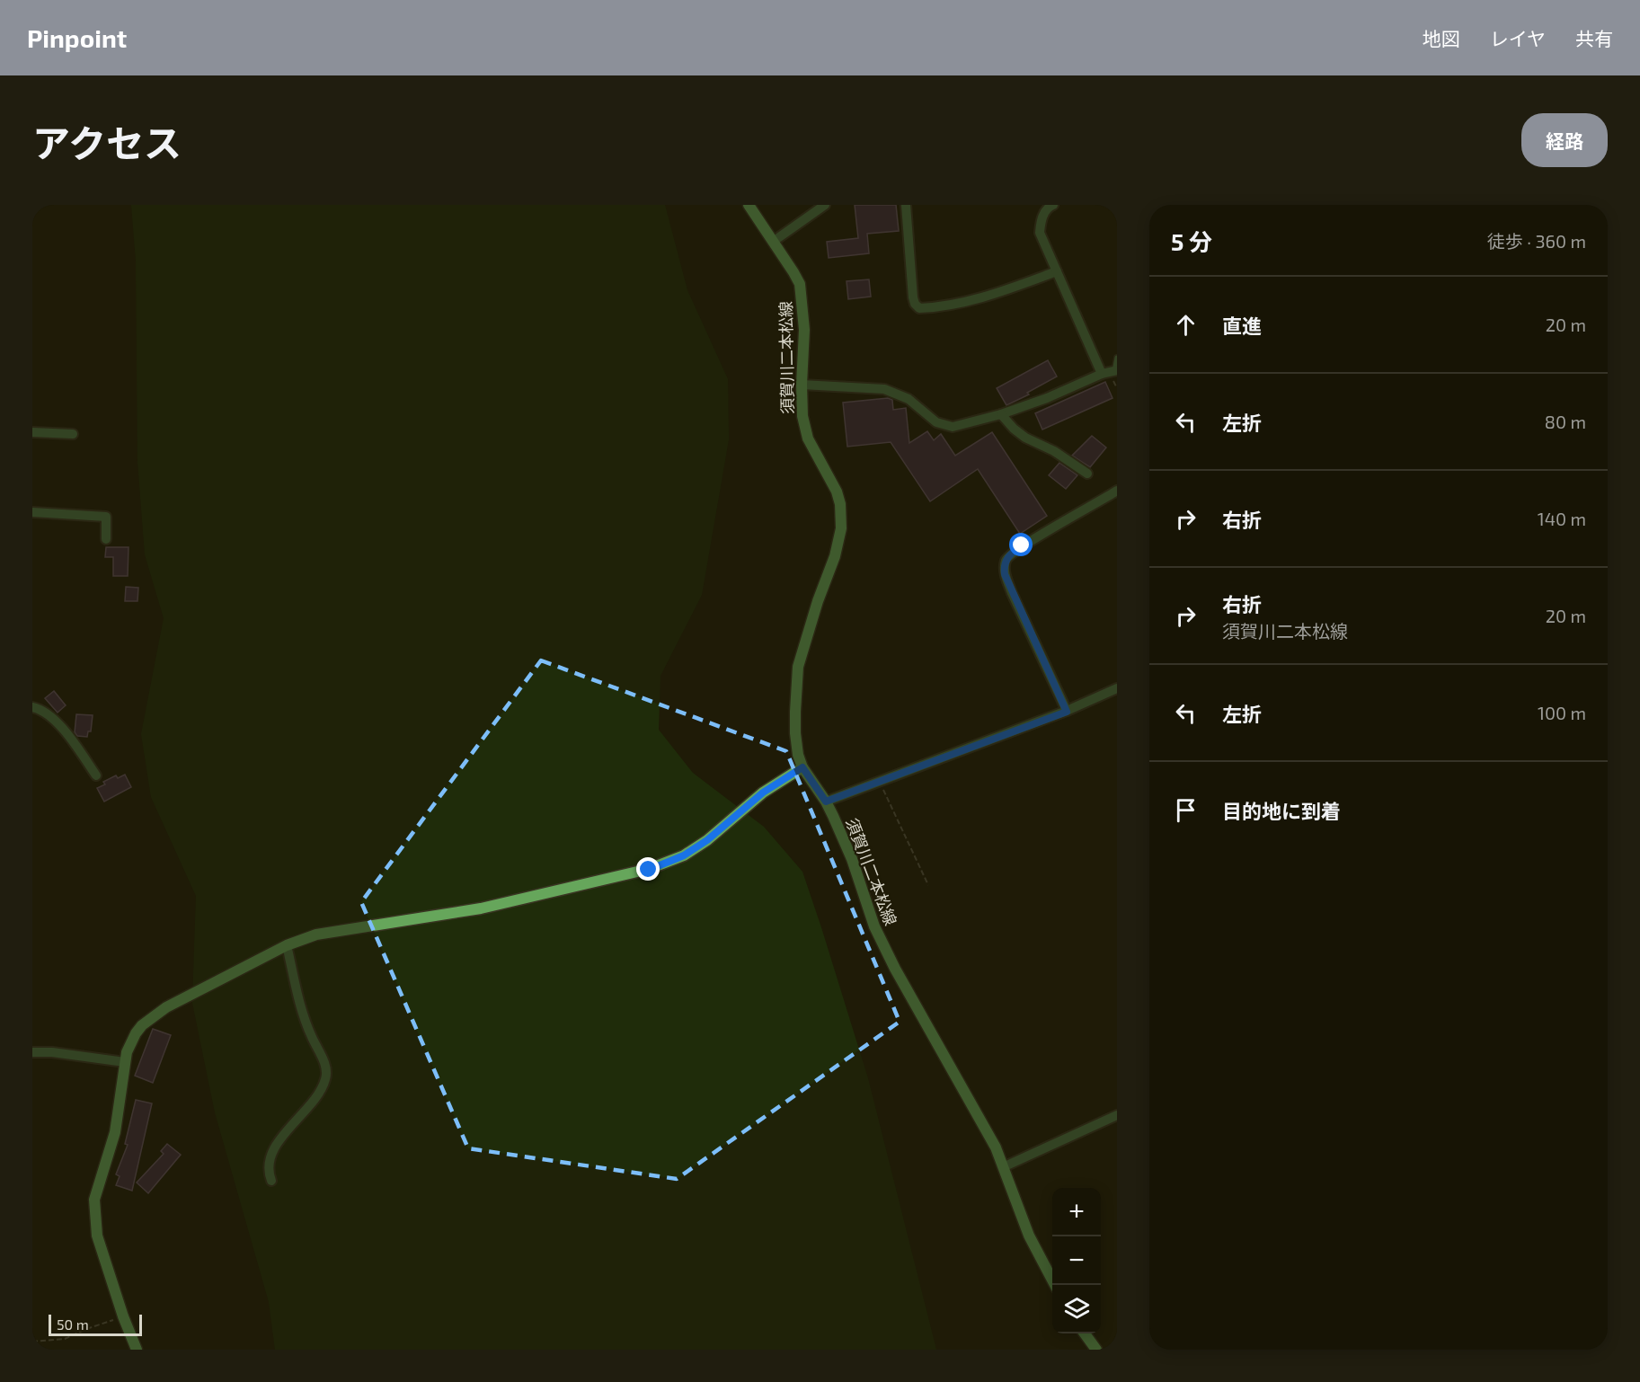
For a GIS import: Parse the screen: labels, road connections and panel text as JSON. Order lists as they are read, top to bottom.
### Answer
{
  "streets": {
    "main road": ["須賀川二本松線"]
  },
  "scale_bar": "50 m",
  "page": {
    "header": "Pinpoint",
    "nav": ["地図", "レイヤ", "共有"],
    "title": "アクセス",
    "buttons": "経路",
    "heading": ["5 分", "徒歩 · 360 m"],
    "list": [
      ["直進", "20 m"],
      ["左折", "80 m"],
      ["右折", "140 m"],
      ["右折", "須賀川二本松線", "20 m"],
      ["左折", "100 m"],
      "目的地に到着"
    ],
    "map_buttons": ["+", "−"],
    "scale": "50 m"
  }
}
